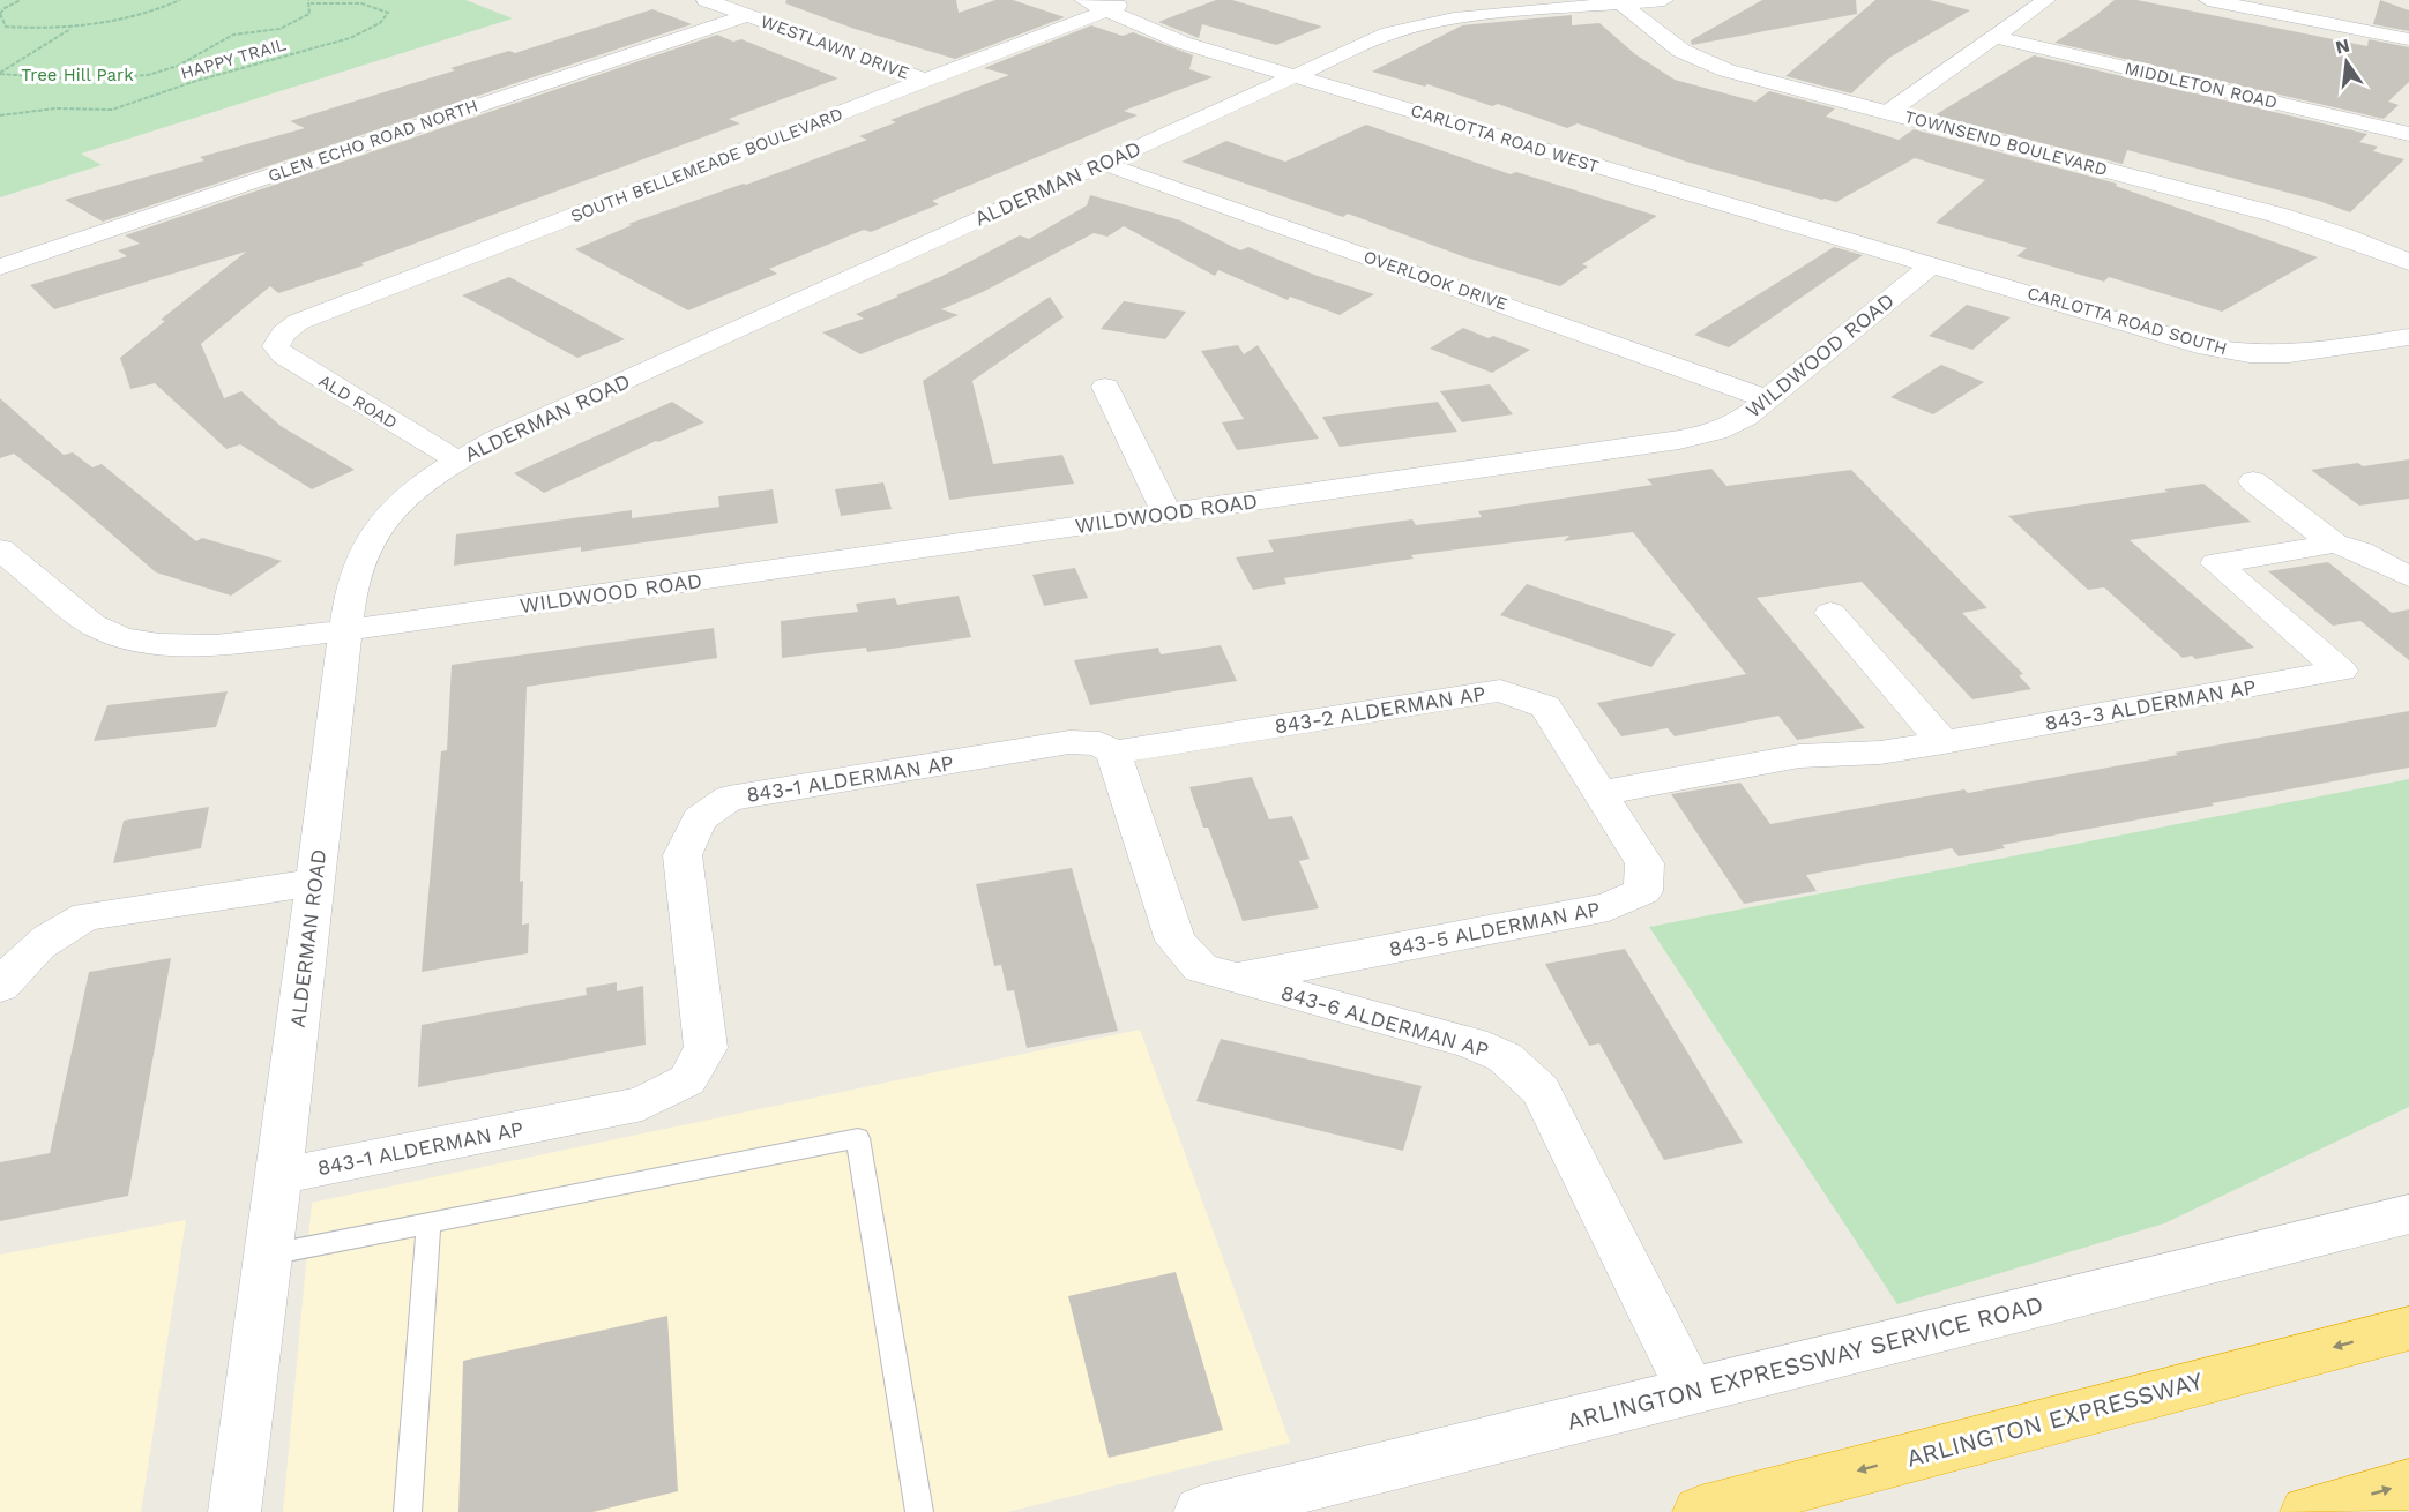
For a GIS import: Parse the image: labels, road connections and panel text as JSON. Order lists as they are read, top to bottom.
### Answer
{
  "streets": {
    "highway": ["ARLINGTON EXPRESSWAY"],
    "street": [
      "WESTLAWN DRIVE",
      "MIDDLETON ROAD",
      "CARLOTTA ROAD WEST",
      "GLEN ECHO ROAD NORTH",
      "TOWNSEND BOULEVARD",
      "SOUTH BELLEMEADE BOULEVARD",
      "ALDERMAN ROAD",
      "OVERLOOK DRIVE",
      "CARLOTTA ROAD SOUTH",
      "WILDWOOD ROAD",
      "ALD ROAD",
      "843-3 ALDERMAN AP",
      "843-2 ALDERMAN AP",
      "843-1 ALDERMAN AP",
      "843-5 ALDERMAN AP",
      "843-6 ALDERMAN AP",
      "ARLINGTON EXPRESSWAY SERVICE ROAD"
    ],
    "path": ["HAPPY TRAIL"]
  },
  "crossings": [
    ["WESTLAWN DRIVE", "GLEN ECHO ROAD NORTH"],
    ["WESTLAWN DRIVE", "SOUTH BELLEMEADE BOULEVARD"],
    ["CARLOTTA ROAD WEST", "SOUTH BELLEMEADE BOULEVARD"],
    ["CARLOTTA ROAD WEST", "ALDERMAN ROAD"],
    ["CARLOTTA ROAD WEST", "CARLOTTA ROAD SOUTH"],
    ["CARLOTTA ROAD WEST", "WILDWOOD ROAD"],
    ["TOWNSEND BOULEVARD", "ALDERMAN ROAD"],
    ["SOUTH BELLEMEADE BOULEVARD", "ALD ROAD"],
    ["ALDERMAN ROAD", "OVERLOOK DRIVE"],
    ["ALDERMAN ROAD", "WILDWOOD ROAD"],
    ["ALDERMAN ROAD", "ALD ROAD"],
    ["ALDERMAN ROAD", "843-1 ALDERMAN AP"],
    ["OVERLOOK DRIVE", "WILDWOOD ROAD"],
    ["CARLOTTA ROAD SOUTH", "WILDWOOD ROAD"],
    ["843-3 ALDERMAN AP", "843-2 ALDERMAN AP"],
    ["843-3 ALDERMAN AP", "843-5 ALDERMAN AP"],
    ["843-2 ALDERMAN AP", "843-1 ALDERMAN AP"],
    ["843-2 ALDERMAN AP", "843-5 ALDERMAN AP"],
    ["843-2 ALDERMAN AP", "843-6 ALDERMAN AP"],
    ["843-1 ALDERMAN AP", "843-6 ALDERMAN AP"],
    ["843-5 ALDERMAN AP", "843-6 ALDERMAN AP"],
    ["843-6 ALDERMAN AP", "ARLINGTON EXPRESSWAY SERVICE ROAD"]
  ],
  "one_way": ["ARLINGTON EXPRESSWAY"],
  "parks": ["Tree Hill Park"],
  "north": "top"
}
